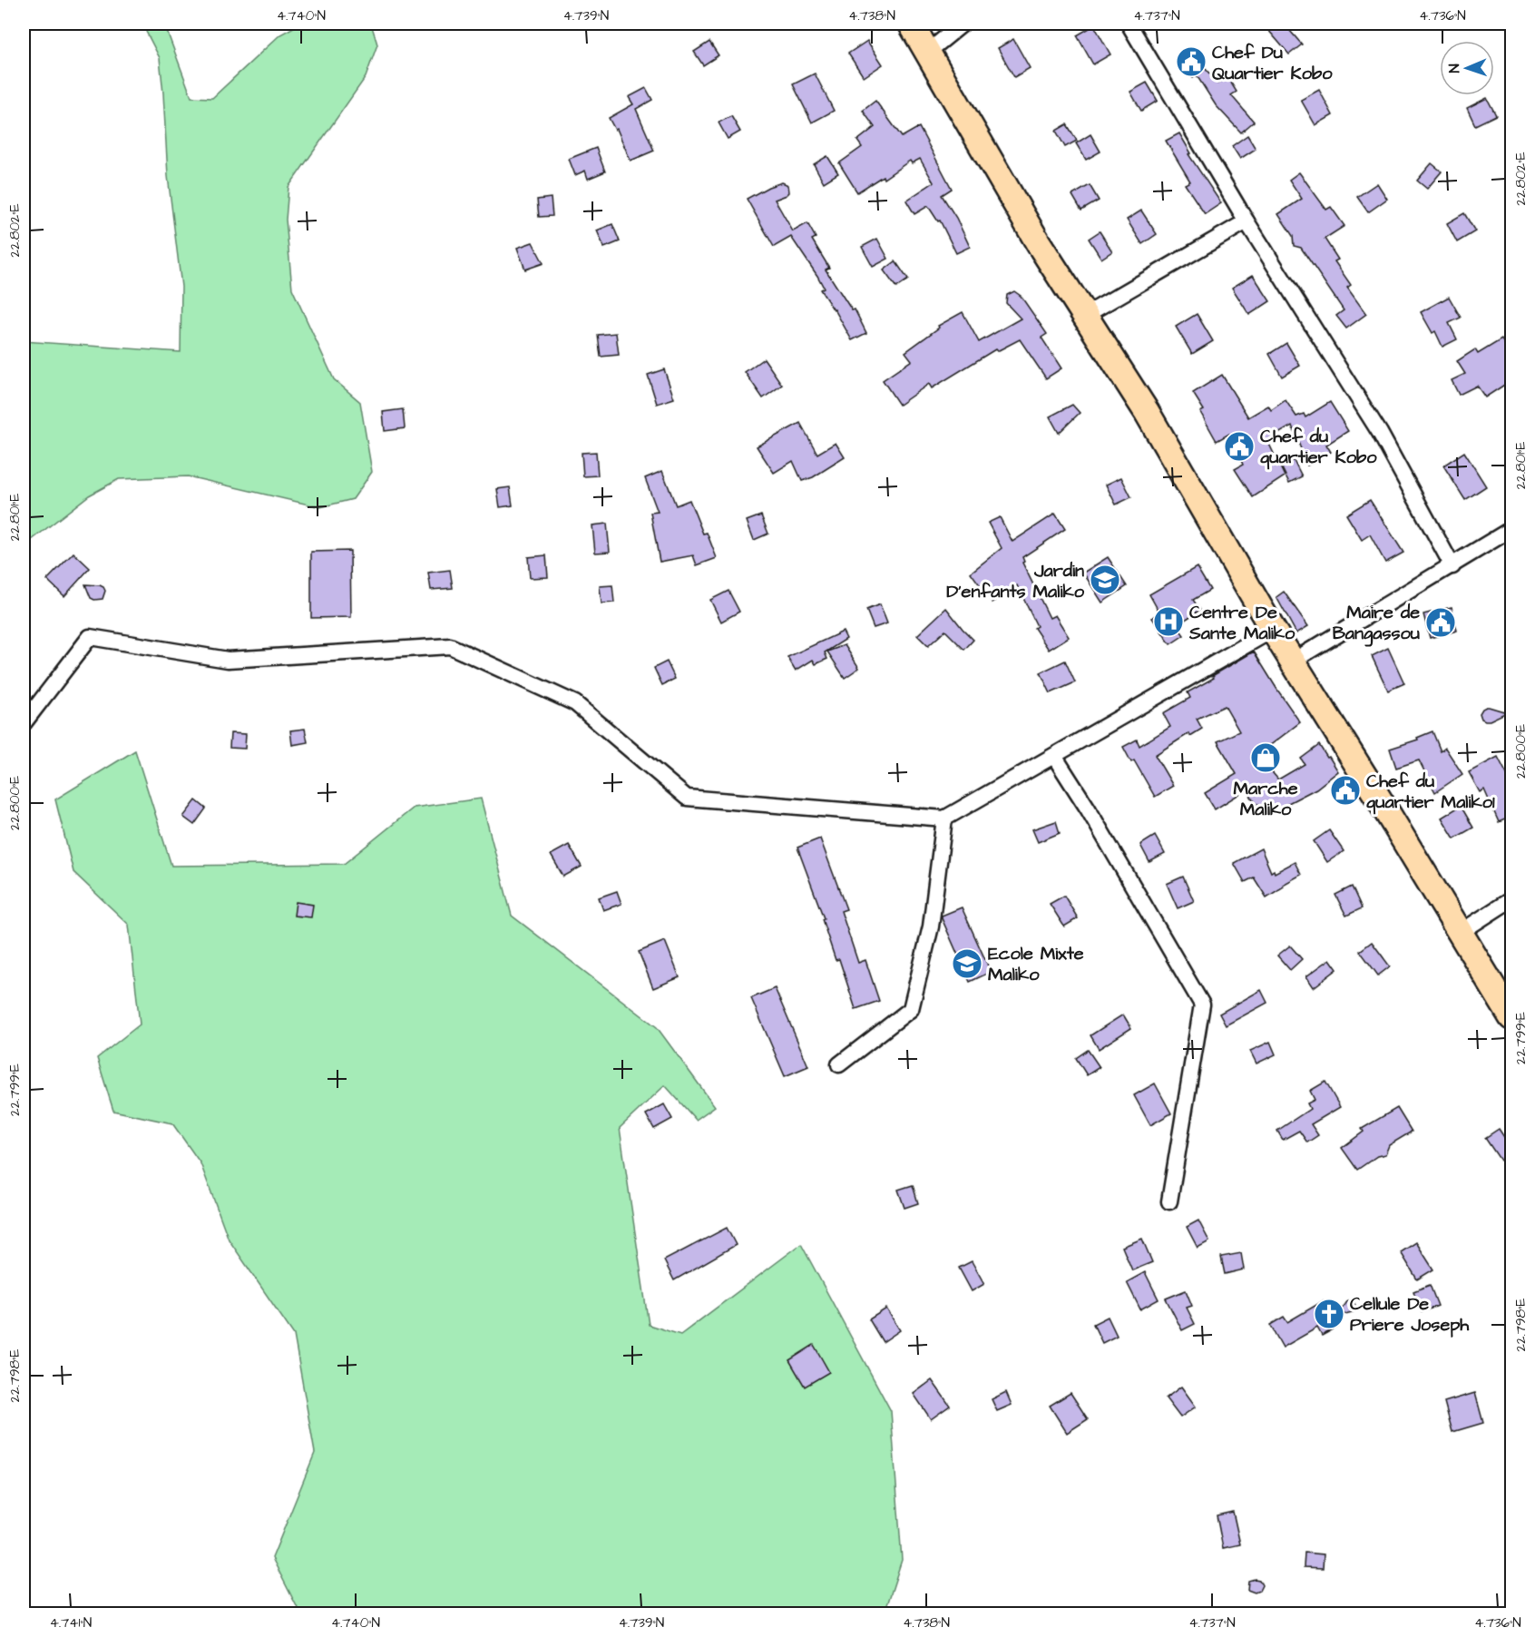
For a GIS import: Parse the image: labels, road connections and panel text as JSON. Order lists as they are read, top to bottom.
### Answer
{
  "places": {
    "public building": [
      "Chef Du Quartier Kobo",
      "Chef du quartier Kobo",
      "Maire de Bangassou",
      "Chef du quartier Maliko1"
    ],
    "school or university": ["Jardin D'enfants Maliko", "Ecole Mixte Maliko"],
    "hospital": ["Centre De Sante Maliko"],
    "shop": ["Marche Maliko"],
    "church": ["Cellule De Priere Joseph"]
  },
  "north": "left",
  "coordinates": [
    "4.740°N",
    "4.739°N",
    "4.738°N",
    "4.737°N",
    "4.736°N",
    "22.802°E",
    "22.801°E",
    "22.800°E",
    "22.799°E",
    "22.798°E",
    "4.741°N"
  ]
}
